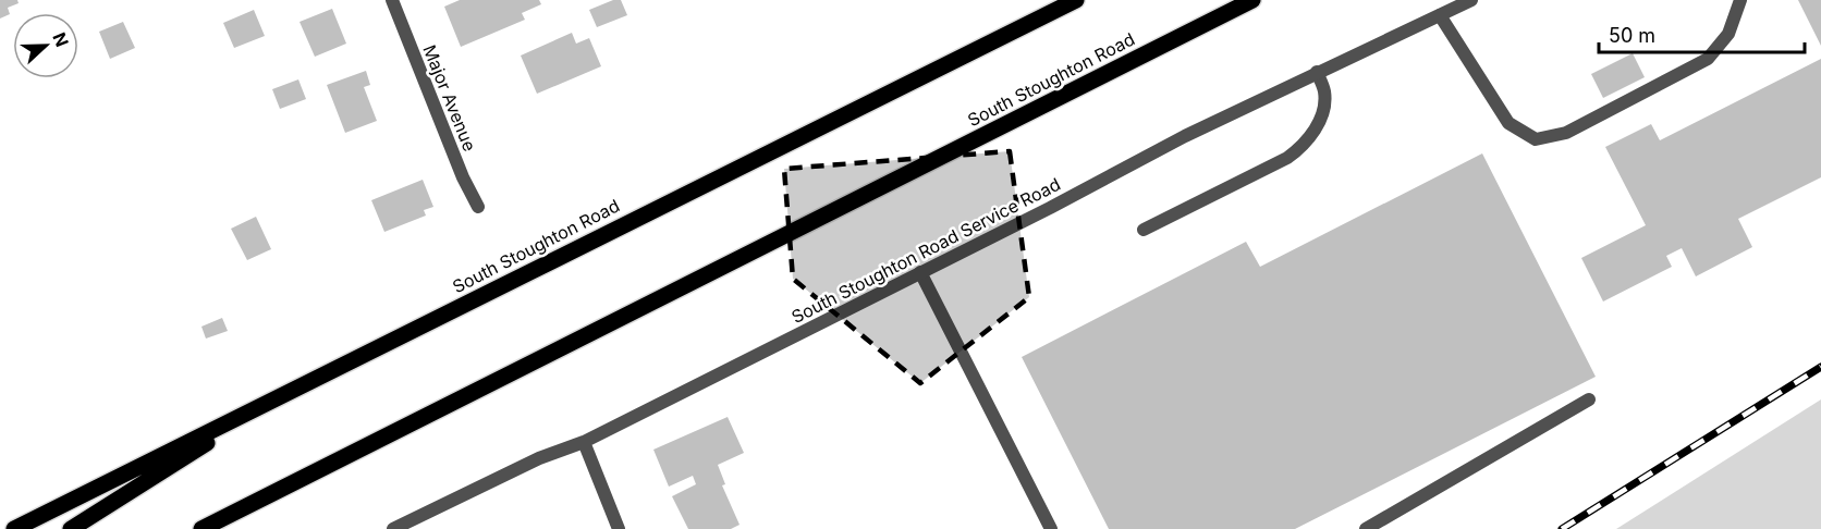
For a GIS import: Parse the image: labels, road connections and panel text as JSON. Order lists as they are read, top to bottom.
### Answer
{
  "streets": {
    "main road": ["South Stoughton Road"],
    "street": ["Major Avenue", "South Stoughton Road Service Road"]
  },
  "scale_bar": "50 m",
  "north": "right"
}
